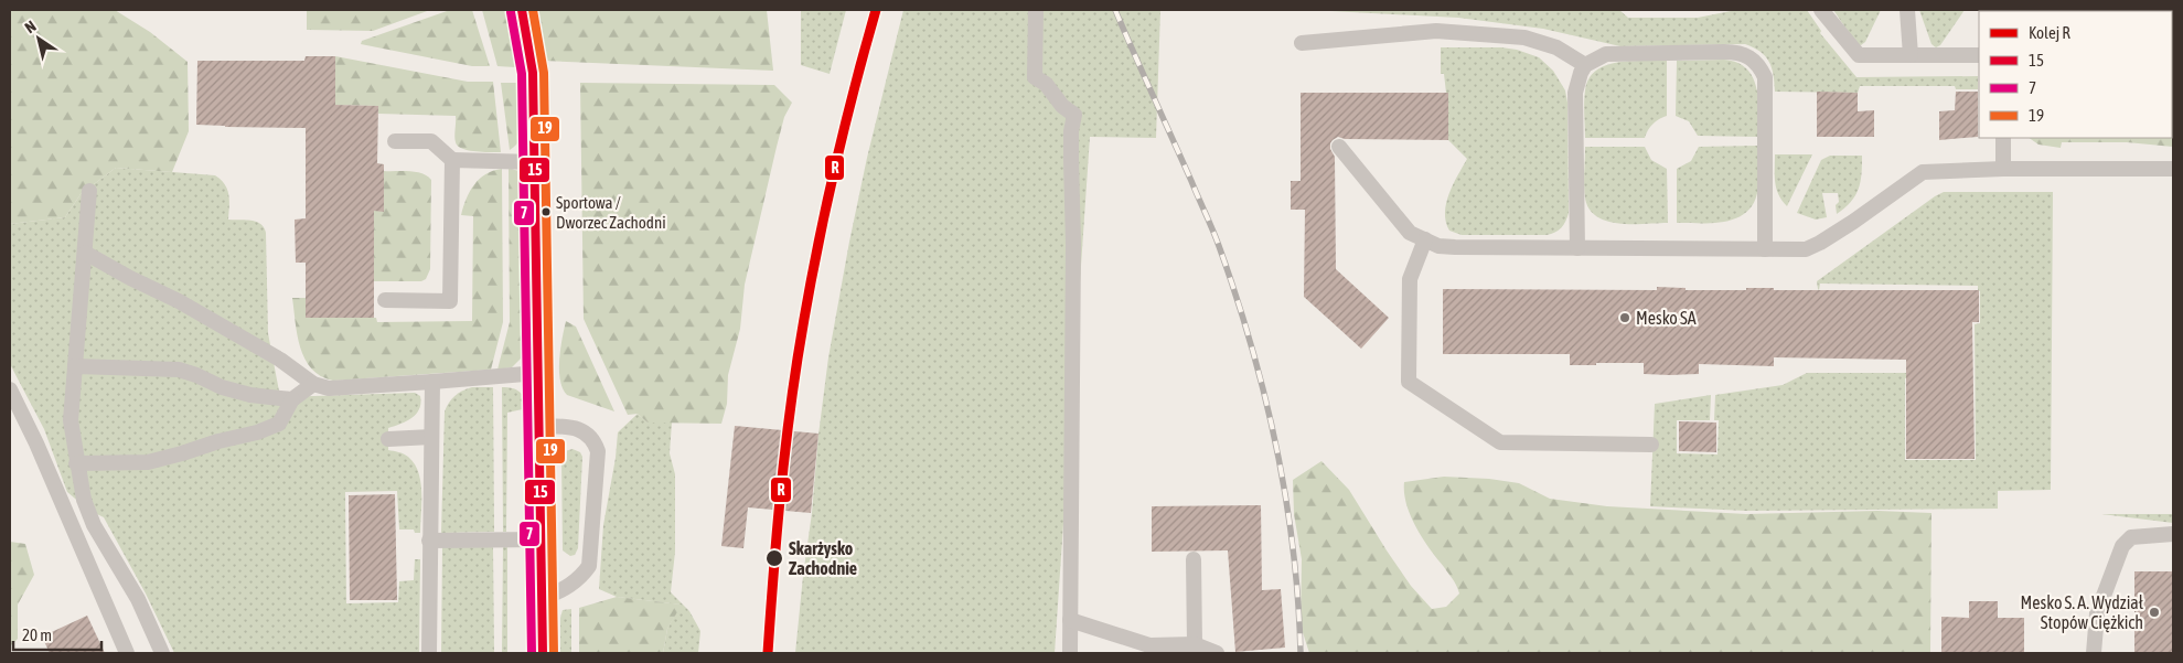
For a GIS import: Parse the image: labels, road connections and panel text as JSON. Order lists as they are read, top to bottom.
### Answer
{
  "places": [
    "Sportowa / Dworzec Zachodni",
    "Mesko SA",
    "Skarżysko Zachodnie",
    "Mesko S. A. Wydział Stopów Ciężkich"
  ],
  "lines": [
    "rail line R",
    "transit line 15",
    "transit line 19",
    "transit line 7"
  ],
  "legend": [
    "Kolej R",
    "15",
    "7",
    "19"
  ],
  "scale_bar": "20 m",
  "north": "top left"
}
